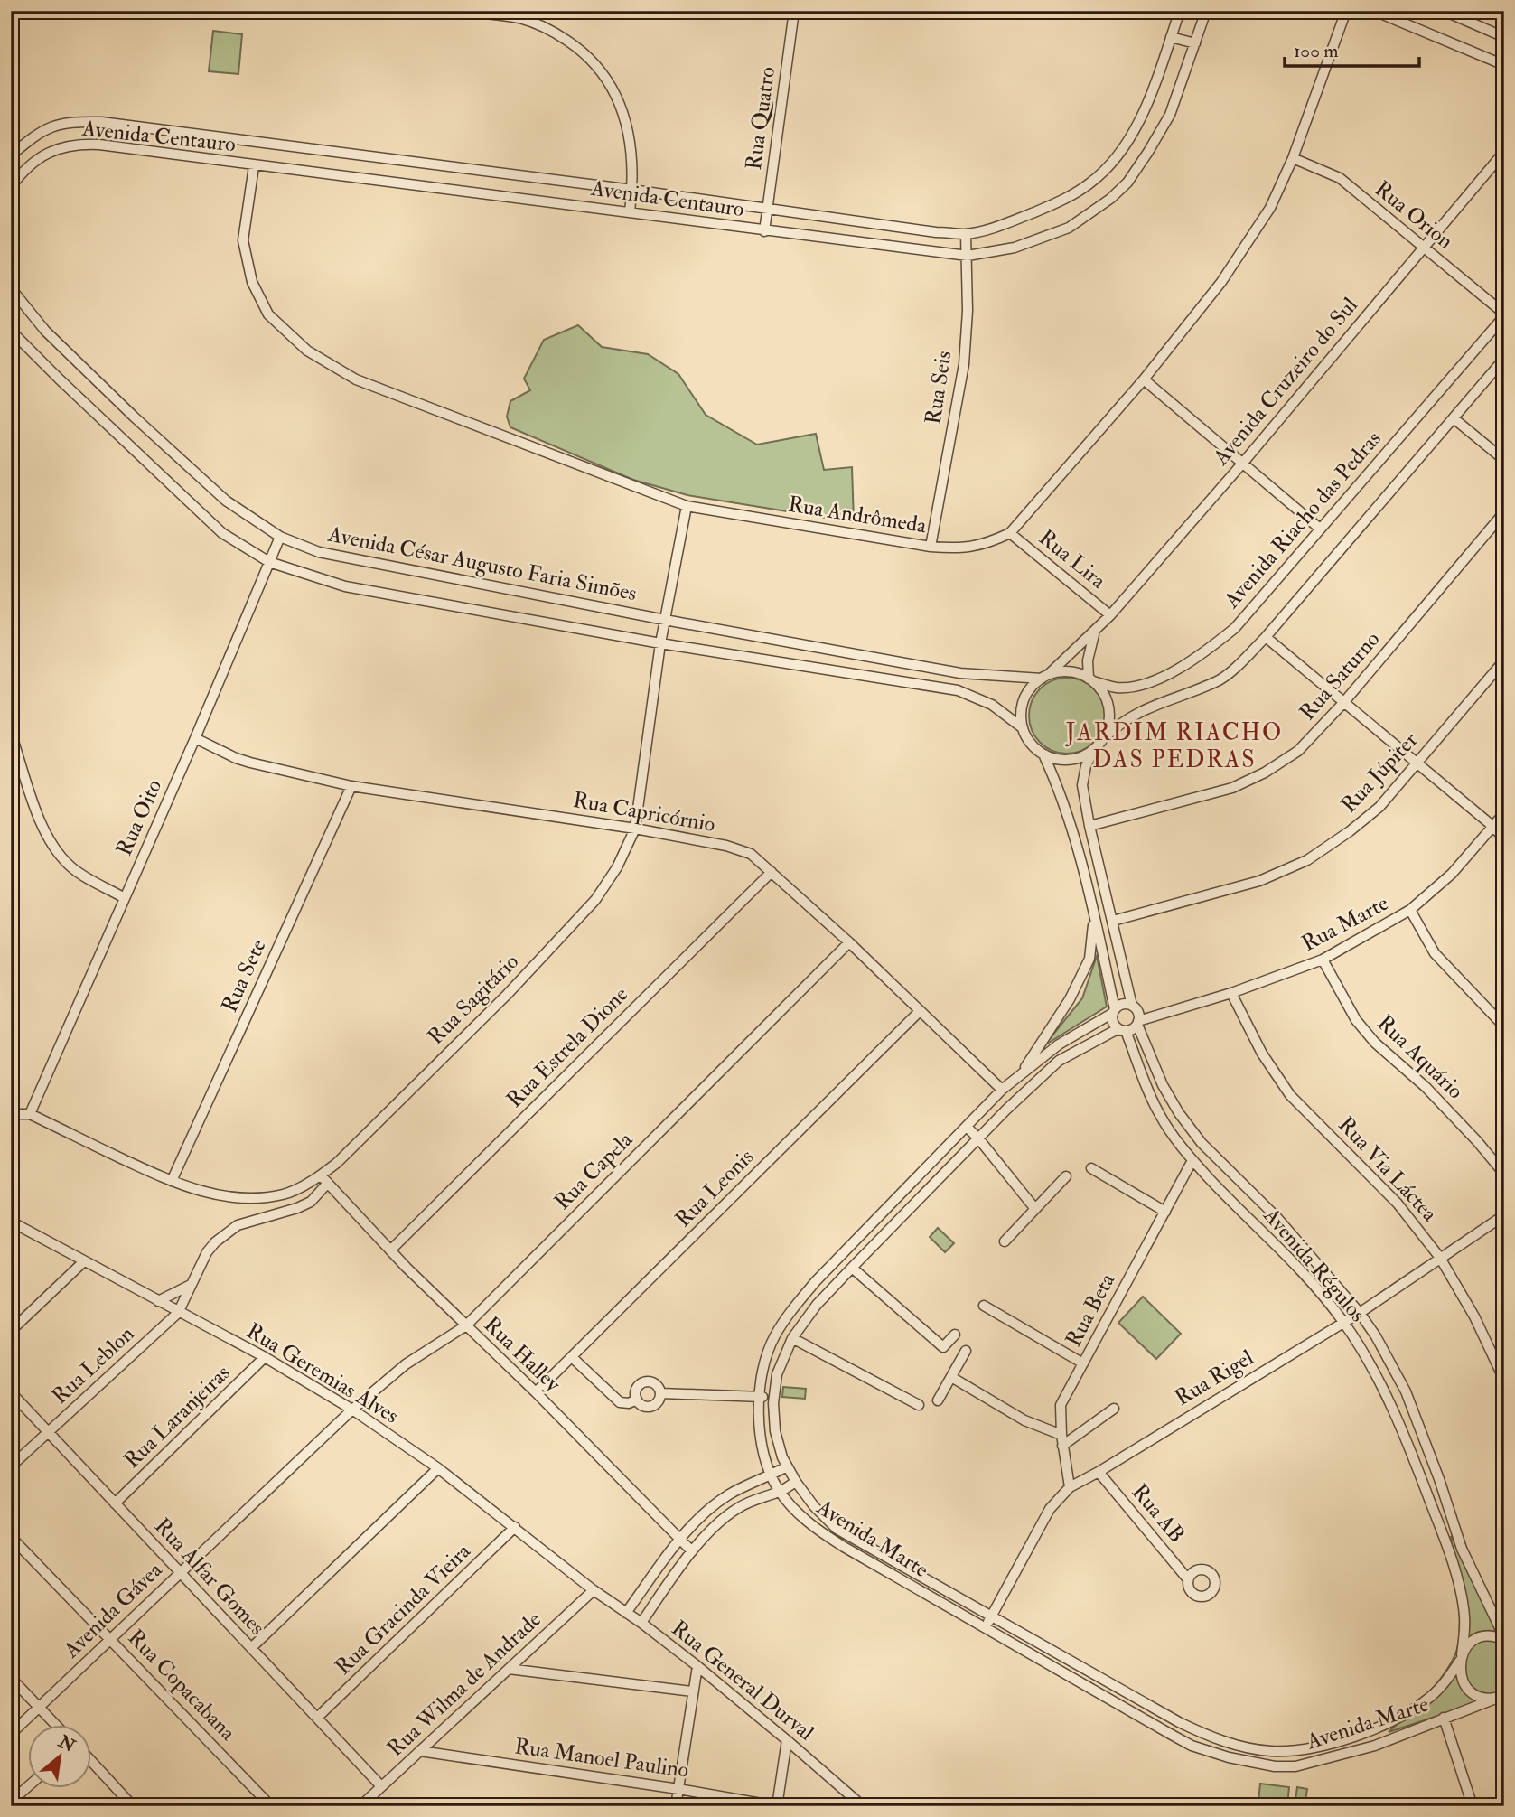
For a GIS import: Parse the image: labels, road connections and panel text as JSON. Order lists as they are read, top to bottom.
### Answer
{
  "streets": {
    "street": [
      "Rua Quatro",
      "Avenida Centauro",
      "Rua Orion",
      "Avenida Cruzeiro do Sul",
      "Rua Seis",
      "Rua Andrômeda",
      "Avenida Riacho das Pedras",
      "Rua Lira",
      "Avenida César Augusto Faria Simões",
      "Rua Saturno",
      "Rua Júpiter",
      "Rua Capricórnio",
      "Rua Oito",
      "Rua Marte",
      "Rua Sete",
      "Rua Sagitário",
      "Rua Estrela Dione",
      "Rua Aquário",
      "Rua Via Láctea",
      "Rua Capela",
      "Rua Leonis",
      "Avenida Régulos",
      "Rua Beta",
      "Rua Halley",
      "Rua Leblon",
      "Rua Geremias Alves",
      "Rua Rigel",
      "Rua Laranjeiras",
      "Rua AB",
      "Avenida Marte",
      "Rua Alfar Gomes",
      "Rua Gracinda Vieira",
      "Avenida Gávea",
      "Rua General Durval",
      "Rua Wilma de Andrade",
      "Rua Copacabana",
      "Rua Manoel Paulino"
    ]
  },
  "crossings": [
    ["Rua Quatro", "Avenida Centauro"],
    ["Avenida Centauro", "Rua Seis"],
    ["Avenida Centauro", "Rua Andrômeda"],
    ["Rua Orion", "Avenida Cruzeiro do Sul"],
    ["Rua Orion", "Rua Andrômeda"],
    ["Rua Orion", "Avenida Riacho das Pedras"],
    ["Avenida Cruzeiro do Sul", "Avenida Riacho das Pedras"],
    ["Avenida Cruzeiro do Sul", "Rua Lira"],
    ["Avenida Cruzeiro do Sul", "Avenida César Augusto Faria Simões"],
    ["Avenida Cruzeiro do Sul", "Avenida Régulos"],
    ["Rua Seis", "Rua Andrômeda"],
    ["Rua Andrômeda", "Rua Lira"],
    ["Rua Andrômeda", "Rua Sagitário"],
    ["Avenida Riacho das Pedras", "Avenida César Augusto Faria Simões"],
    ["Avenida Riacho das Pedras", "Avenida Régulos"],
    ["Avenida César Augusto Faria Simões", "Rua Oito"],
    ["Avenida César Augusto Faria Simões", "Rua Sagitário"],
    ["Avenida César Augusto Faria Simões", "Avenida Régulos"],
    ["Rua Saturno", "Avenida Régulos"],
    ["Rua Júpiter", "Avenida Régulos"],
    ["Rua Capricórnio", "Rua Oito"],
    ["Rua Capricórnio", "Rua Sete"],
    ["Rua Capricórnio", "Rua Sagitário"],
    ["Rua Capricórnio", "Rua Estrela Dione"],
    ["Rua Capricórnio", "Rua Capela"],
    ["Rua Capricórnio", "Rua Leonis"],
    ["Rua Capricórnio", "Avenida Marte"],
    ["Rua Oito", "Rua Sagitário"],
    ["Rua Marte", "Rua Aquário"],
    ["Rua Marte", "Rua Via Láctea"],
    ["Rua Marte", "Avenida Régulos"],
    ["Rua Marte", "Avenida Marte"],
    ["Rua Sete", "Rua Sagitário"],
    ["Rua Sagitário", "Rua Halley"],
    ["Rua Sagitário", "Rua Leblon"],
    ["Rua Estrela Dione", "Rua Halley"],
    ["Rua Via Láctea", "Rua Rigel"],
    ["Rua Capela", "Rua Halley"],
    ["Rua Capela", "Rua Geremias Alves"],
    ["Rua Capela", "Avenida Gávea"],
    ["Rua Leonis", "Rua Halley"],
    ["Avenida Régulos", "Rua Beta"],
    ["Avenida Régulos", "Rua Rigel"],
    ["Avenida Régulos", "Avenida Marte"],
    ["Rua Beta", "Rua Rigel"],
    ["Rua Halley", "Rua Leblon"],
    ["Rua Leblon", "Rua Geremias Alves"],
    ["Rua Leblon", "Rua Alfar Gomes"],
    ["Rua Geremias Alves", "Rua Laranjeiras"],
    ["Rua Geremias Alves", "Rua Gracinda Vieira"],
    ["Rua Geremias Alves", "Avenida Gávea"],
    ["Rua Geremias Alves", "Rua General Durval"],
    ["Rua Geremias Alves", "Rua Wilma de Andrade"],
    ["Rua Rigel", "Rua AB"],
    ["Rua Rigel", "Avenida Marte"],
    ["Rua Laranjeiras", "Rua Alfar Gomes"],
    ["Rua Alfar Gomes", "Rua Gracinda Vieira"],
    ["Rua Alfar Gomes", "Avenida Gávea"],
    ["Rua Alfar Gomes", "Rua Wilma de Andrade"],
    ["Avenida Gávea", "Rua Copacabana"],
    ["Rua General Durval", "Rua Wilma de Andrade"],
    ["Rua Wilma de Andrade", "Rua Manoel Paulino"]
  ],
  "districts": ["JARDIM RIACHO DAS PEDRAS"],
  "scale_bar": "100 m",
  "north": "top right"
}
